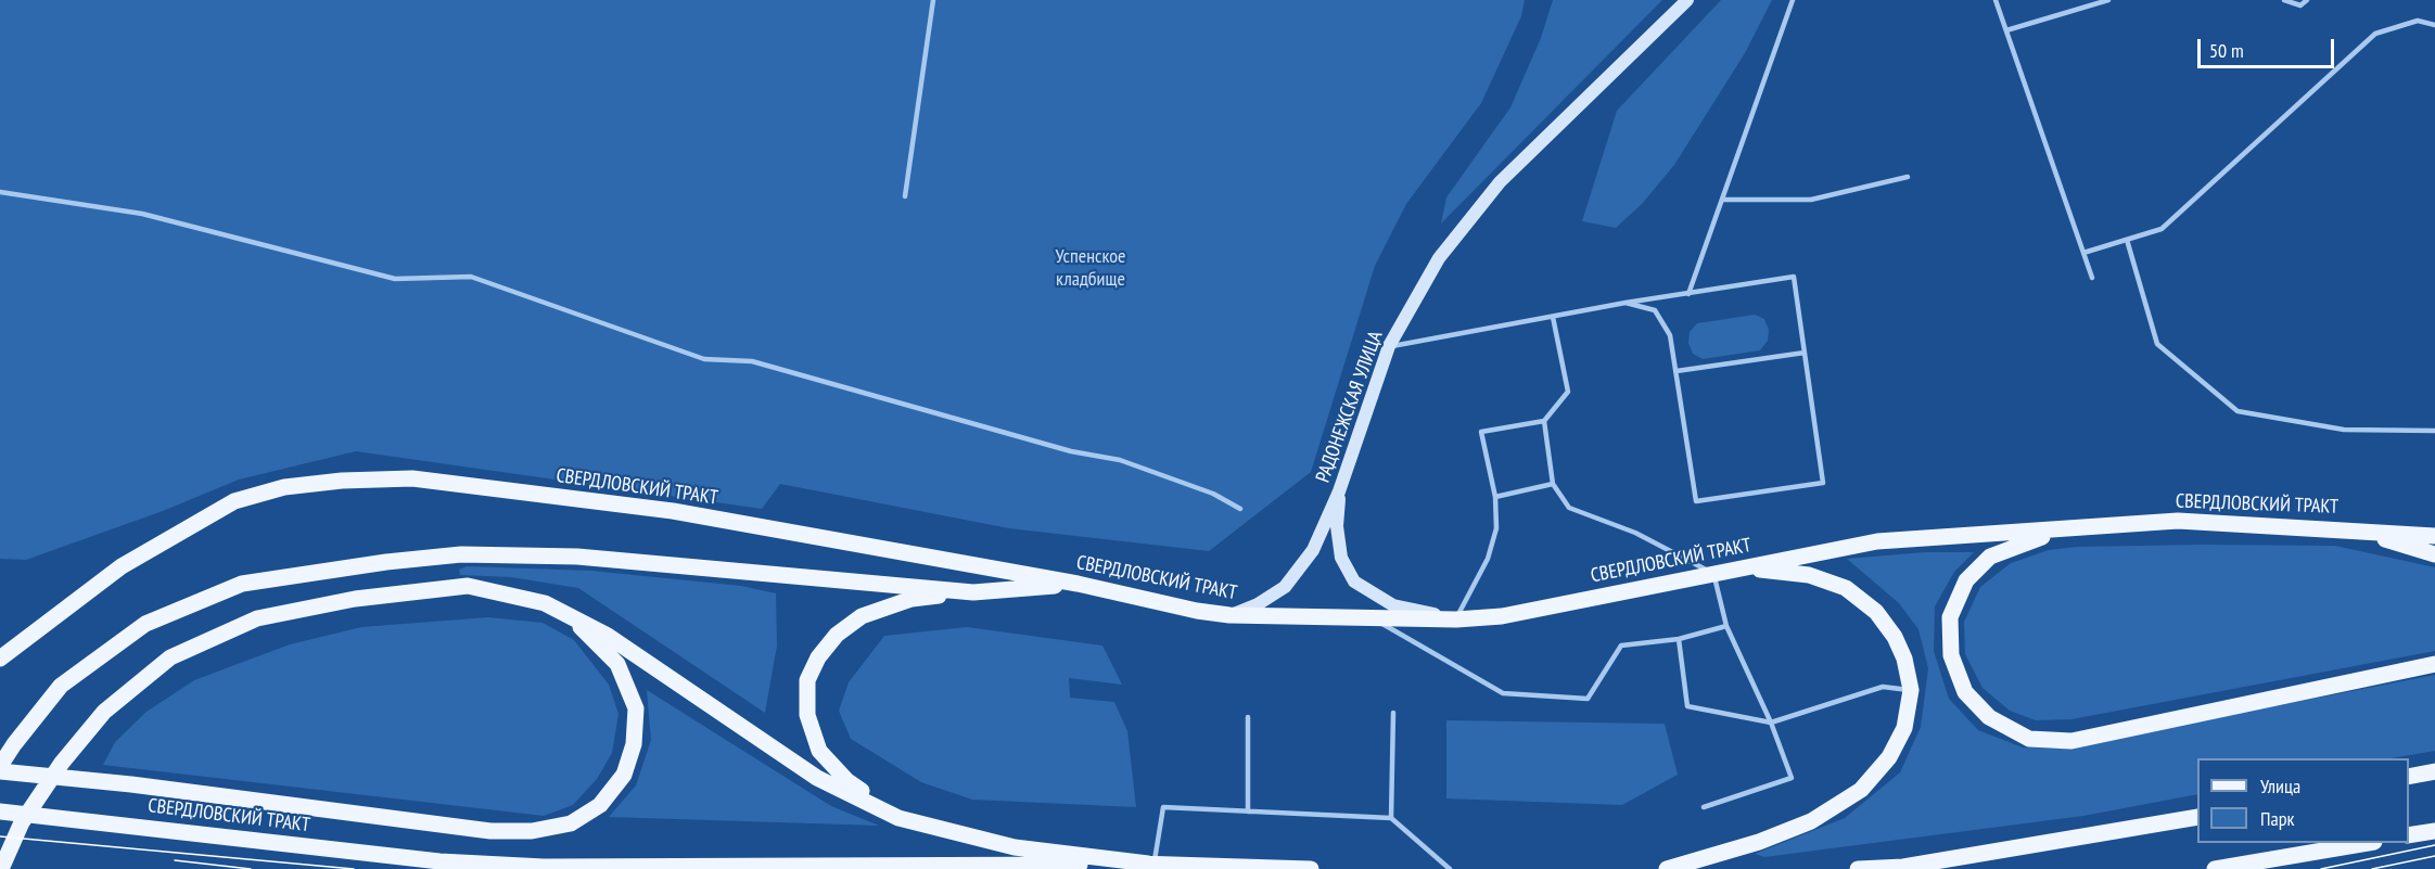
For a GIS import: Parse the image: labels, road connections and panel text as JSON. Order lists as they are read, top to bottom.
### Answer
{
  "streets": {
    "main road": ["СВЕРДЛОВСКИЙ ТРАКТ"],
    "street": ["РАДОНЕЖСКАЯ УЛИЦА"]
  },
  "crossings": [
    ["РАДОНЕЖСКАЯ УЛИЦА", "СВЕРДЛОВСКИЙ ТРАКТ"]
  ],
  "parks": ["Успенское кладбище"],
  "legend": ["Улица", "Парк"],
  "scale_bar": "50 m"
}
